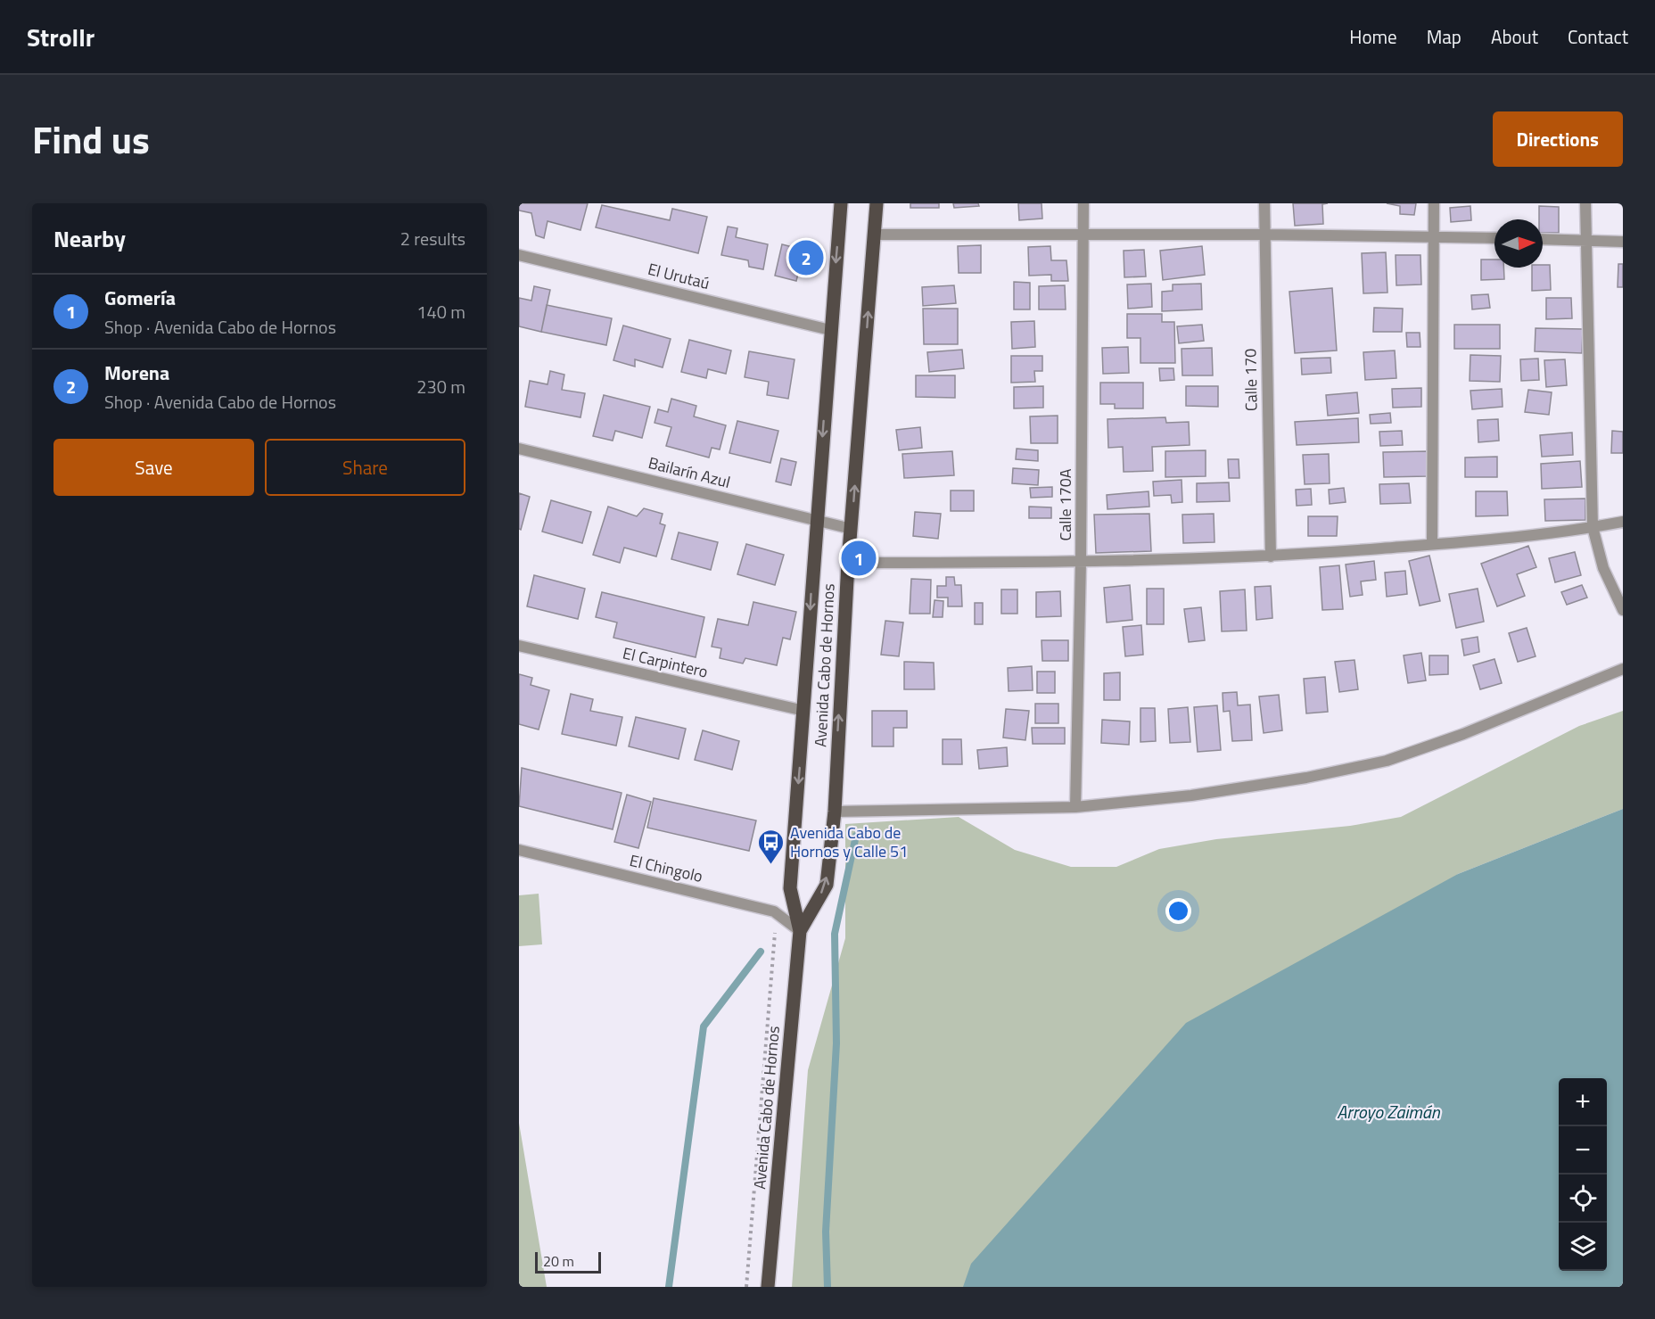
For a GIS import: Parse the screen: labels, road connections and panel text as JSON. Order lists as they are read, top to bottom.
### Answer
{
  "streets": {
    "main road": ["Avenida Cabo de Hornos"],
    "street": [
      "El Urutaú",
      "Calle 170",
      "Bailarín Azul",
      "Calle 170A",
      "El Carpintero",
      "El Chingolo"
    ]
  },
  "crossings": [
    ["El Urutaú", "Avenida Cabo de Hornos"],
    ["Bailarín Azul", "Avenida Cabo de Hornos"],
    ["El Carpintero", "Avenida Cabo de Hornos"],
    ["Avenida Cabo de Hornos", "El Chingolo"]
  ],
  "water": ["Arroyo Zaimán"],
  "places": {
    "bus stop": ["Avenida Cabo de Hornos y Calle 51"]
  },
  "scale_bar": "20 m",
  "north": "right",
  "page": {
    "header": "Strollr",
    "nav": [
      "Home",
      "Map",
      "About",
      "Contact"
    ],
    "title": "Find us",
    "buttons": [
      "Directions",
      ["Save", "Share"]
    ],
    "heading": ["Nearby", "2 results"],
    "pins": ["2", "1"],
    "list": [
      {
        "mark": "1",
        "name": "Gomería",
        "note": "Shop · Avenida Cabo de Hornos",
        "value": "140 m"
      },
      {
        "mark": "2",
        "name": "Morena",
        "note": "Shop · Avenida Cabo de Hornos",
        "value": "230 m"
      }
    ],
    "map_buttons": ["+", "−"],
    "scale": "20 m"
  }
}
